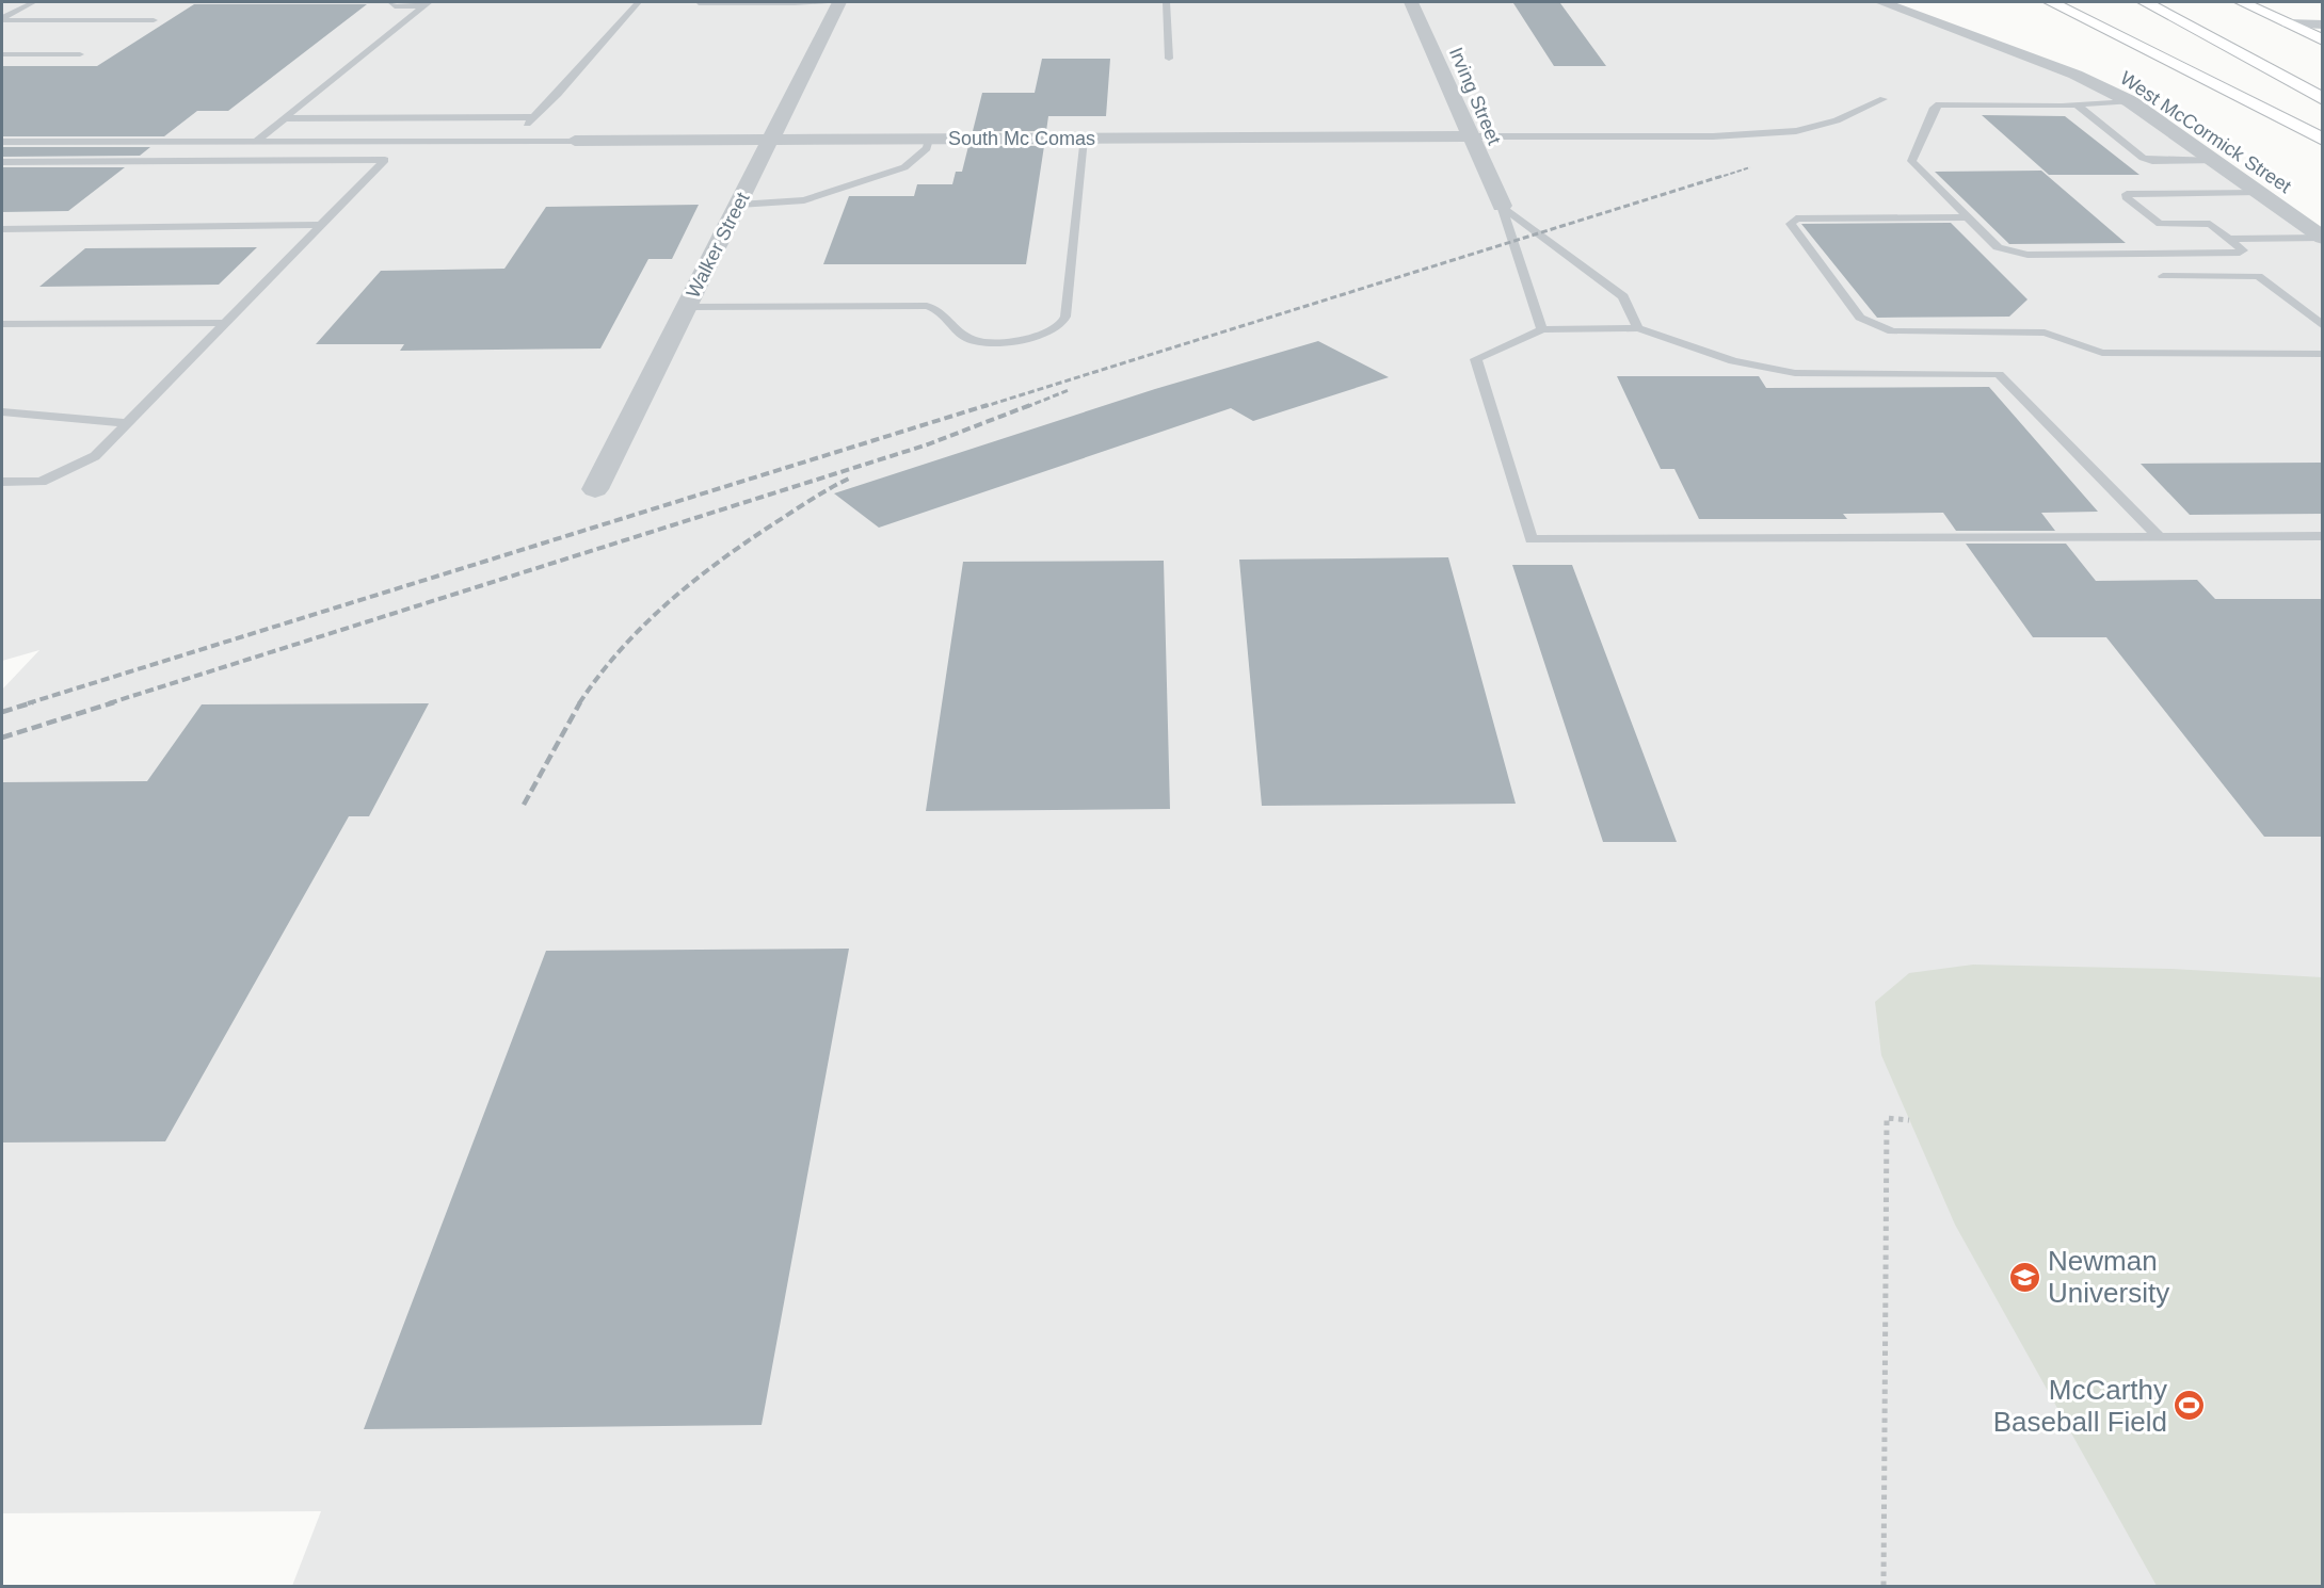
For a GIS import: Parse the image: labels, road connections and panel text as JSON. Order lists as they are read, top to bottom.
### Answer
{
  "streets": {
    "street": [
      "Irving Street",
      "West McCormick Street",
      "South Mc Comas",
      "Walker Street"
    ]
  },
  "crossings": [
    ["Irving Street", "South Mc Comas"],
    ["South Mc Comas", "Walker Street"]
  ],
  "places": {
    "school or university": ["Newman University"],
    "sports": ["McCarthy Baseball Field"]
  }
}
